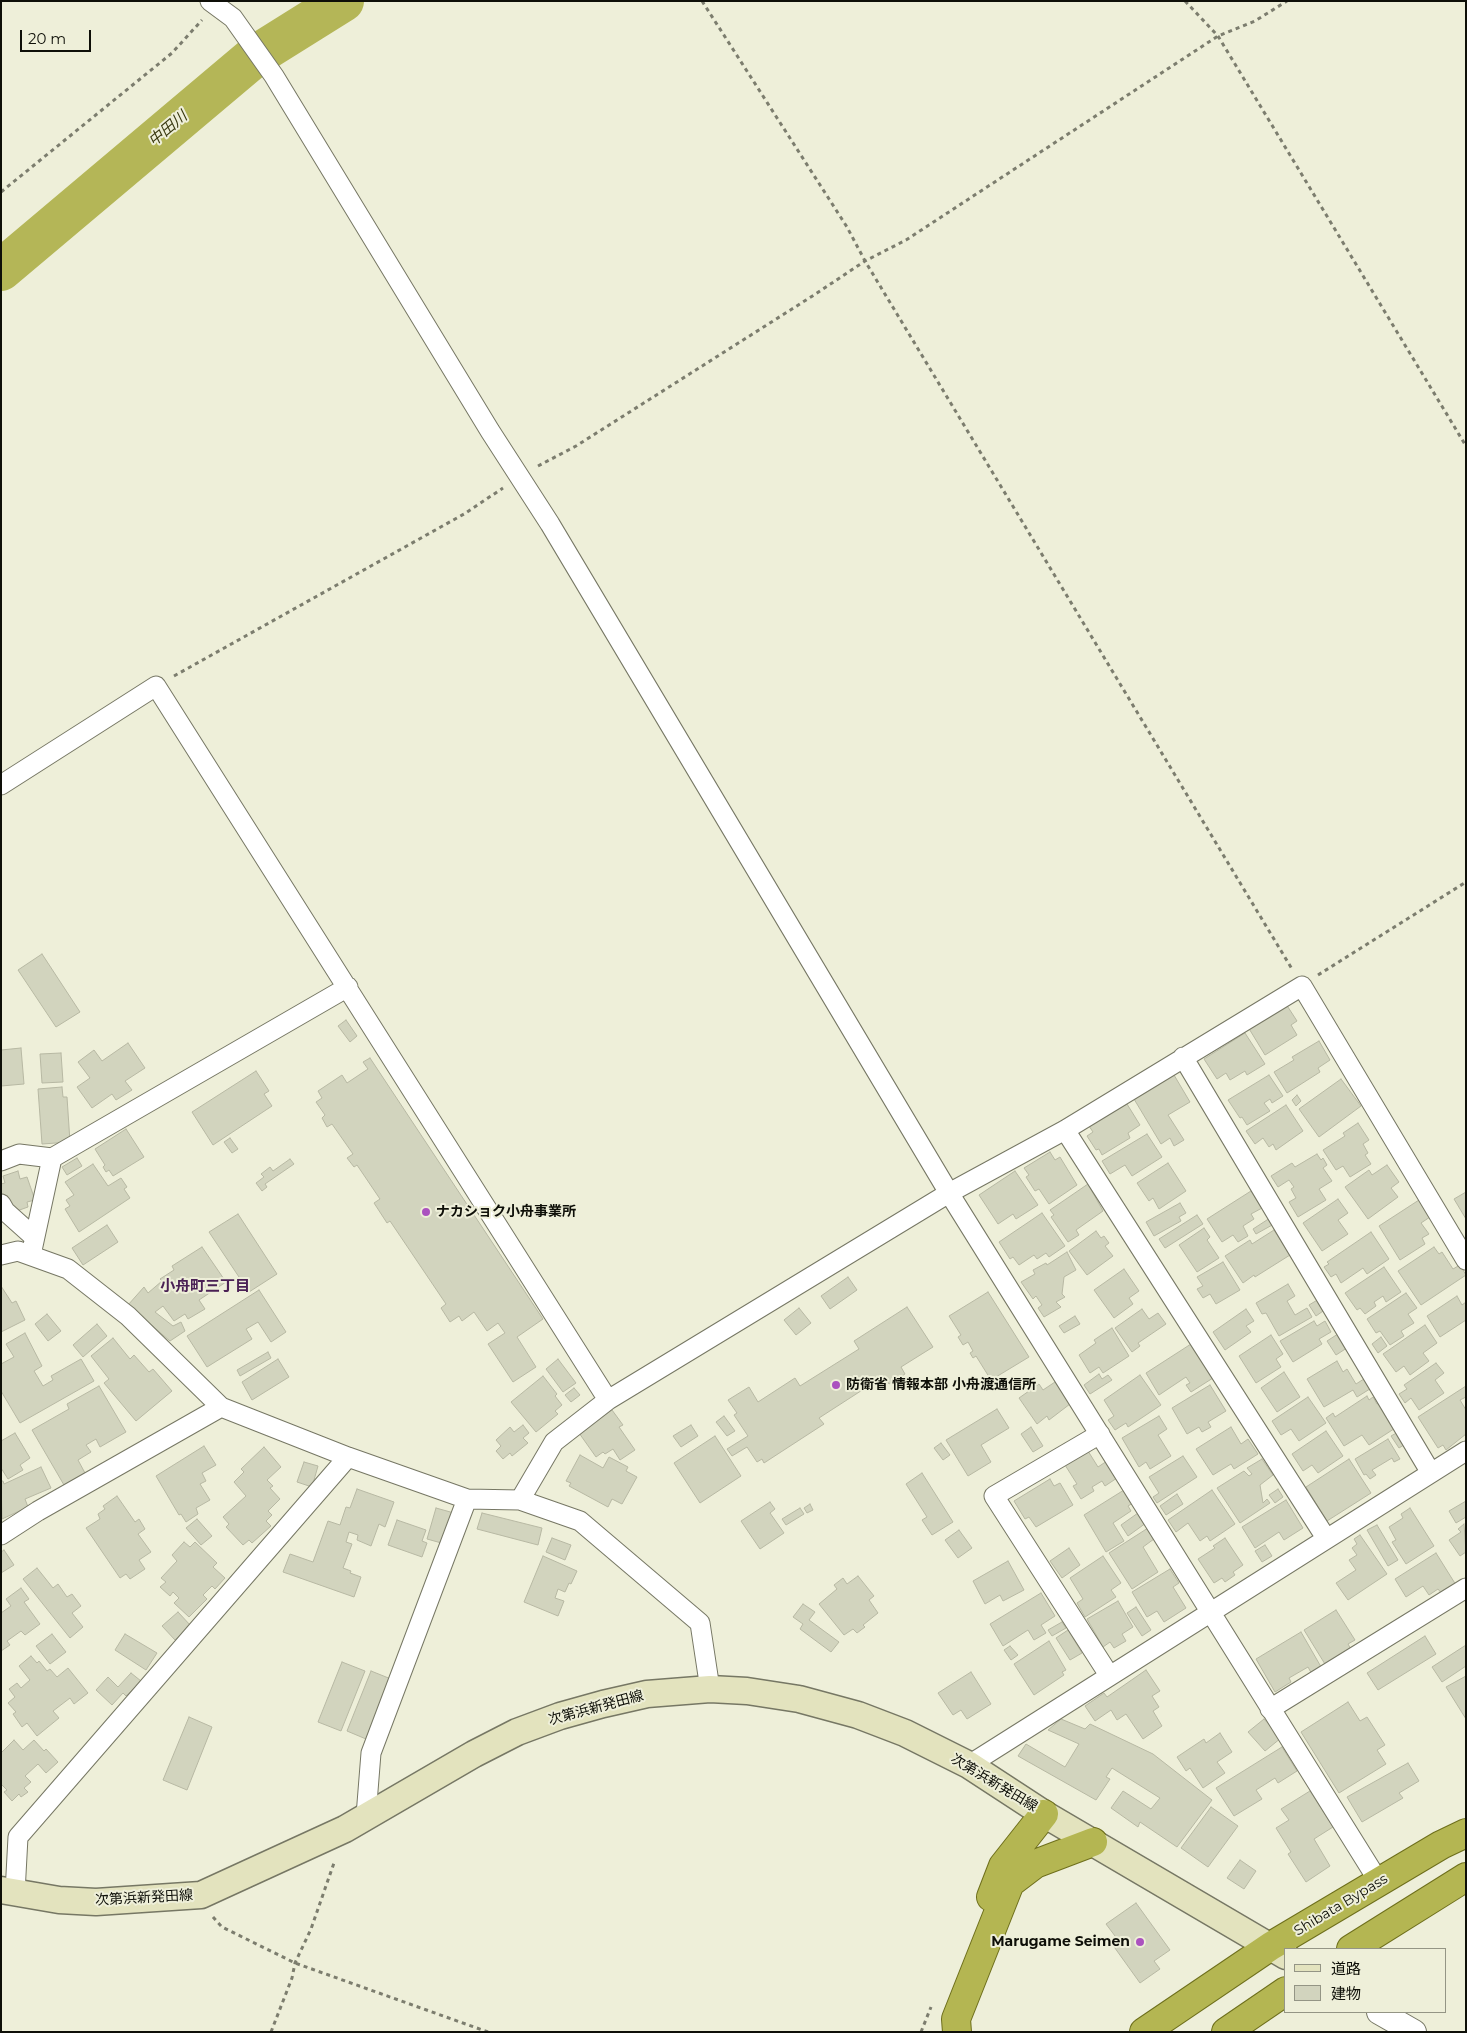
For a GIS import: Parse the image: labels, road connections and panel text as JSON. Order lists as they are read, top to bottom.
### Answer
{
  "streets": {
    "highway": ["Shibata Bypass"],
    "main road": ["次第浜新発田線"]
  },
  "crossings": [
    ["次第浜新発田線", "Shibata Bypass"]
  ],
  "districts": ["小舟町三丁目"],
  "water": ["中田川"],
  "places": ["ナカショク小舟事業所", "防衛省 情報本部 小舟渡通信所", "Marugame Seimen"],
  "legend": ["道路", "建物"],
  "scale_bar": "20 m"
}
